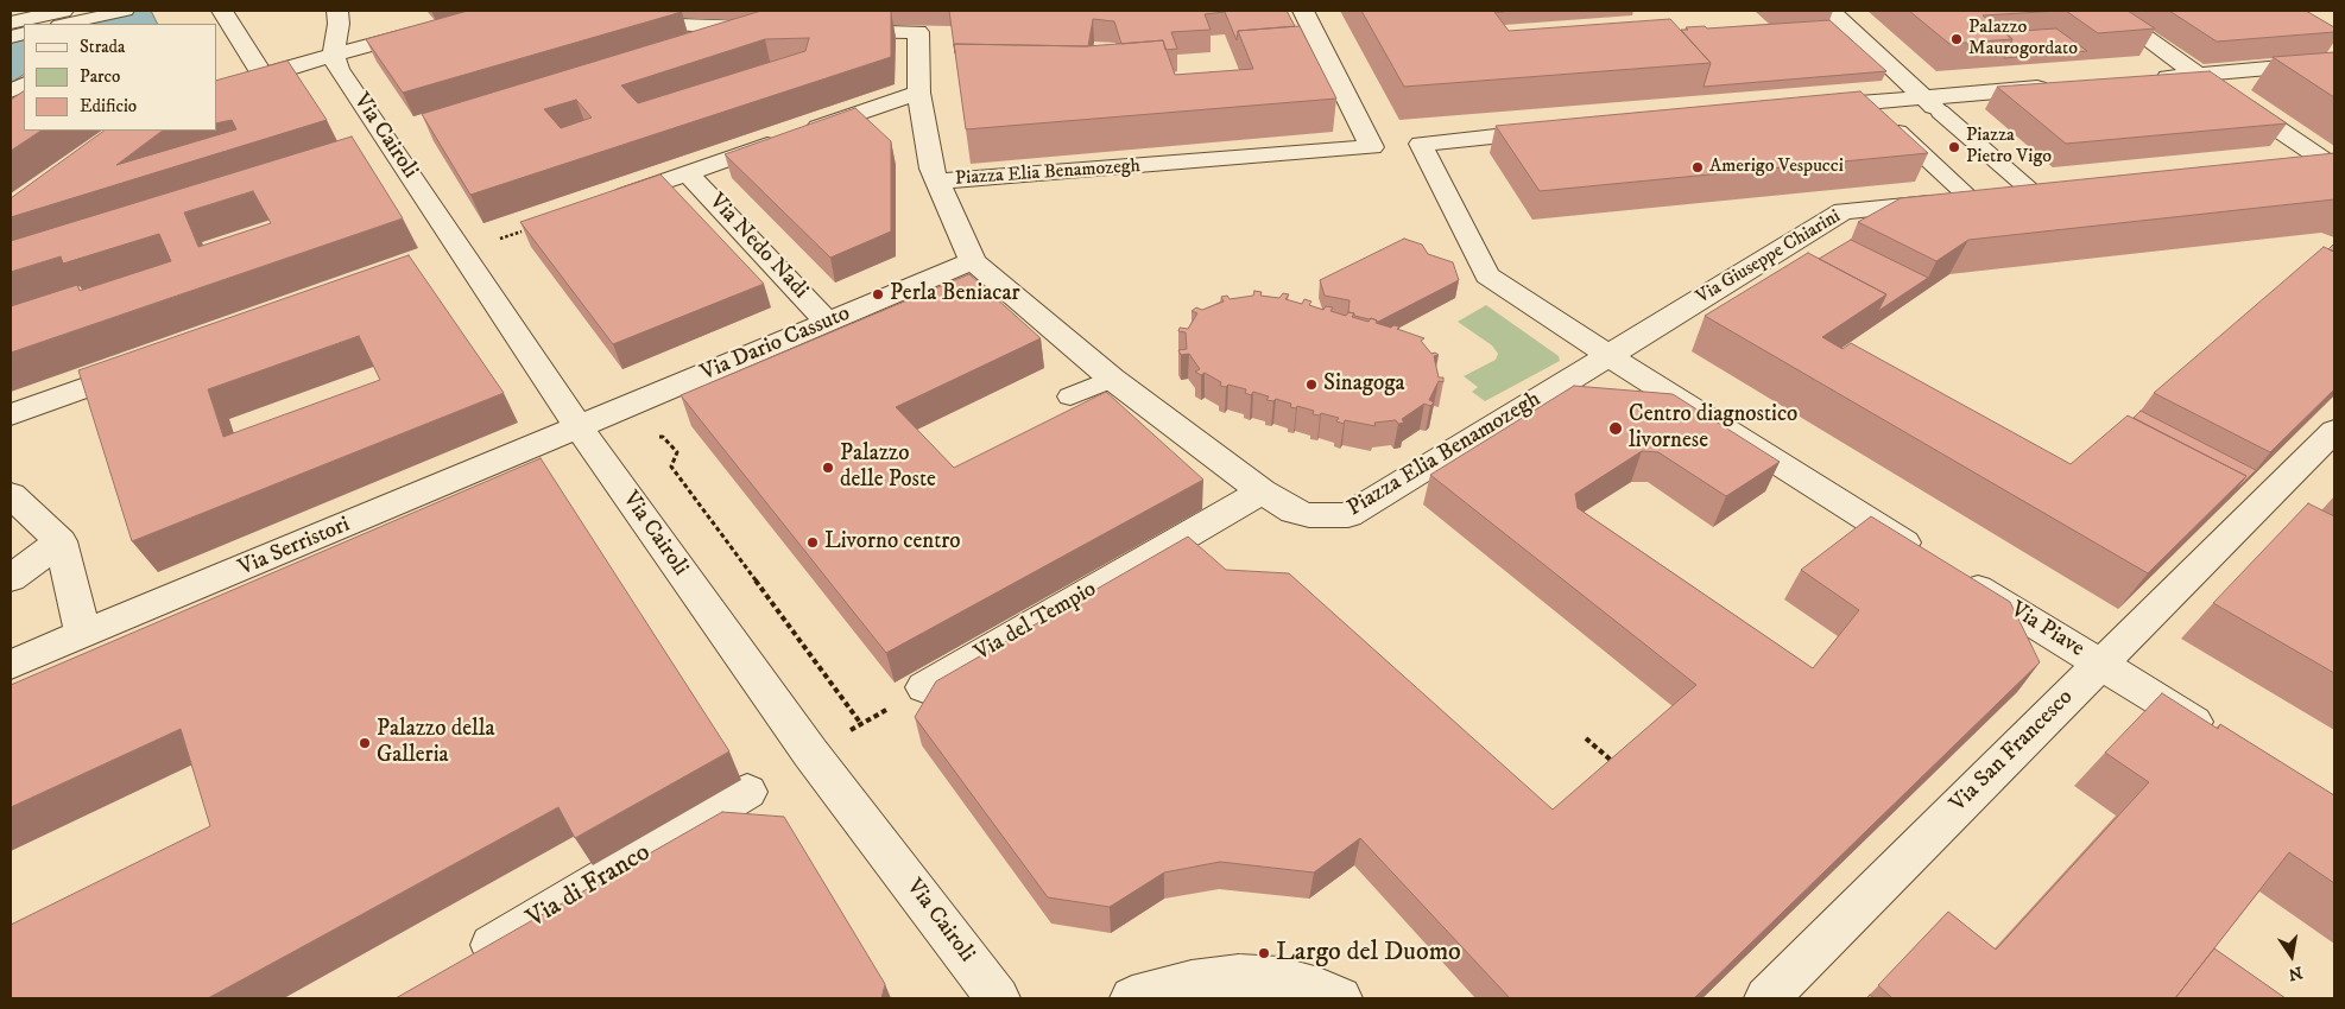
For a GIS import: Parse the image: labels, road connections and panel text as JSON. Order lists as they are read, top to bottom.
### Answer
{
  "streets": {
    "street": [
      "Via Cairoli",
      "Piazza Elia Benamozegh",
      "Via Nedo Nadi",
      "Via Giuseppe Chiarini",
      "Via Dario Cassuto",
      "Via Serristori",
      "Via del Tempio",
      "Via Piave",
      "Via San Francesco",
      "Via di Franco"
    ]
  },
  "crossings": [
    ["Via Cairoli", "Via Dario Cassuto"],
    ["Via Cairoli", "Via Serristori"],
    ["Piazza Elia Benamozegh", "Via Giuseppe Chiarini"],
    ["Piazza Elia Benamozegh", "Via Dario Cassuto"],
    ["Piazza Elia Benamozegh", "Via del Tempio"],
    ["Piazza Elia Benamozegh", "Via Piave"],
    ["Via Nedo Nadi", "Via Dario Cassuto"],
    ["Via Giuseppe Chiarini", "Via Piave"],
    ["Via Dario Cassuto", "Via Serristori"],
    ["Via Piave", "Via San Francesco"]
  ],
  "places": [
    "Palazzo Maurogordato",
    "Piazza Pietro Vigo",
    "Amerigo Vespucci",
    "Perla Beniacar",
    "Sinagoga",
    "Centro diagnostico livornese",
    "Palazzo delle Poste",
    "Livorno centro",
    "Palazzo della Galleria",
    "Largo del Duomo"
  ],
  "legend": ["Strada", "Parco", "Edificio"],
  "north": "bottom"
}
